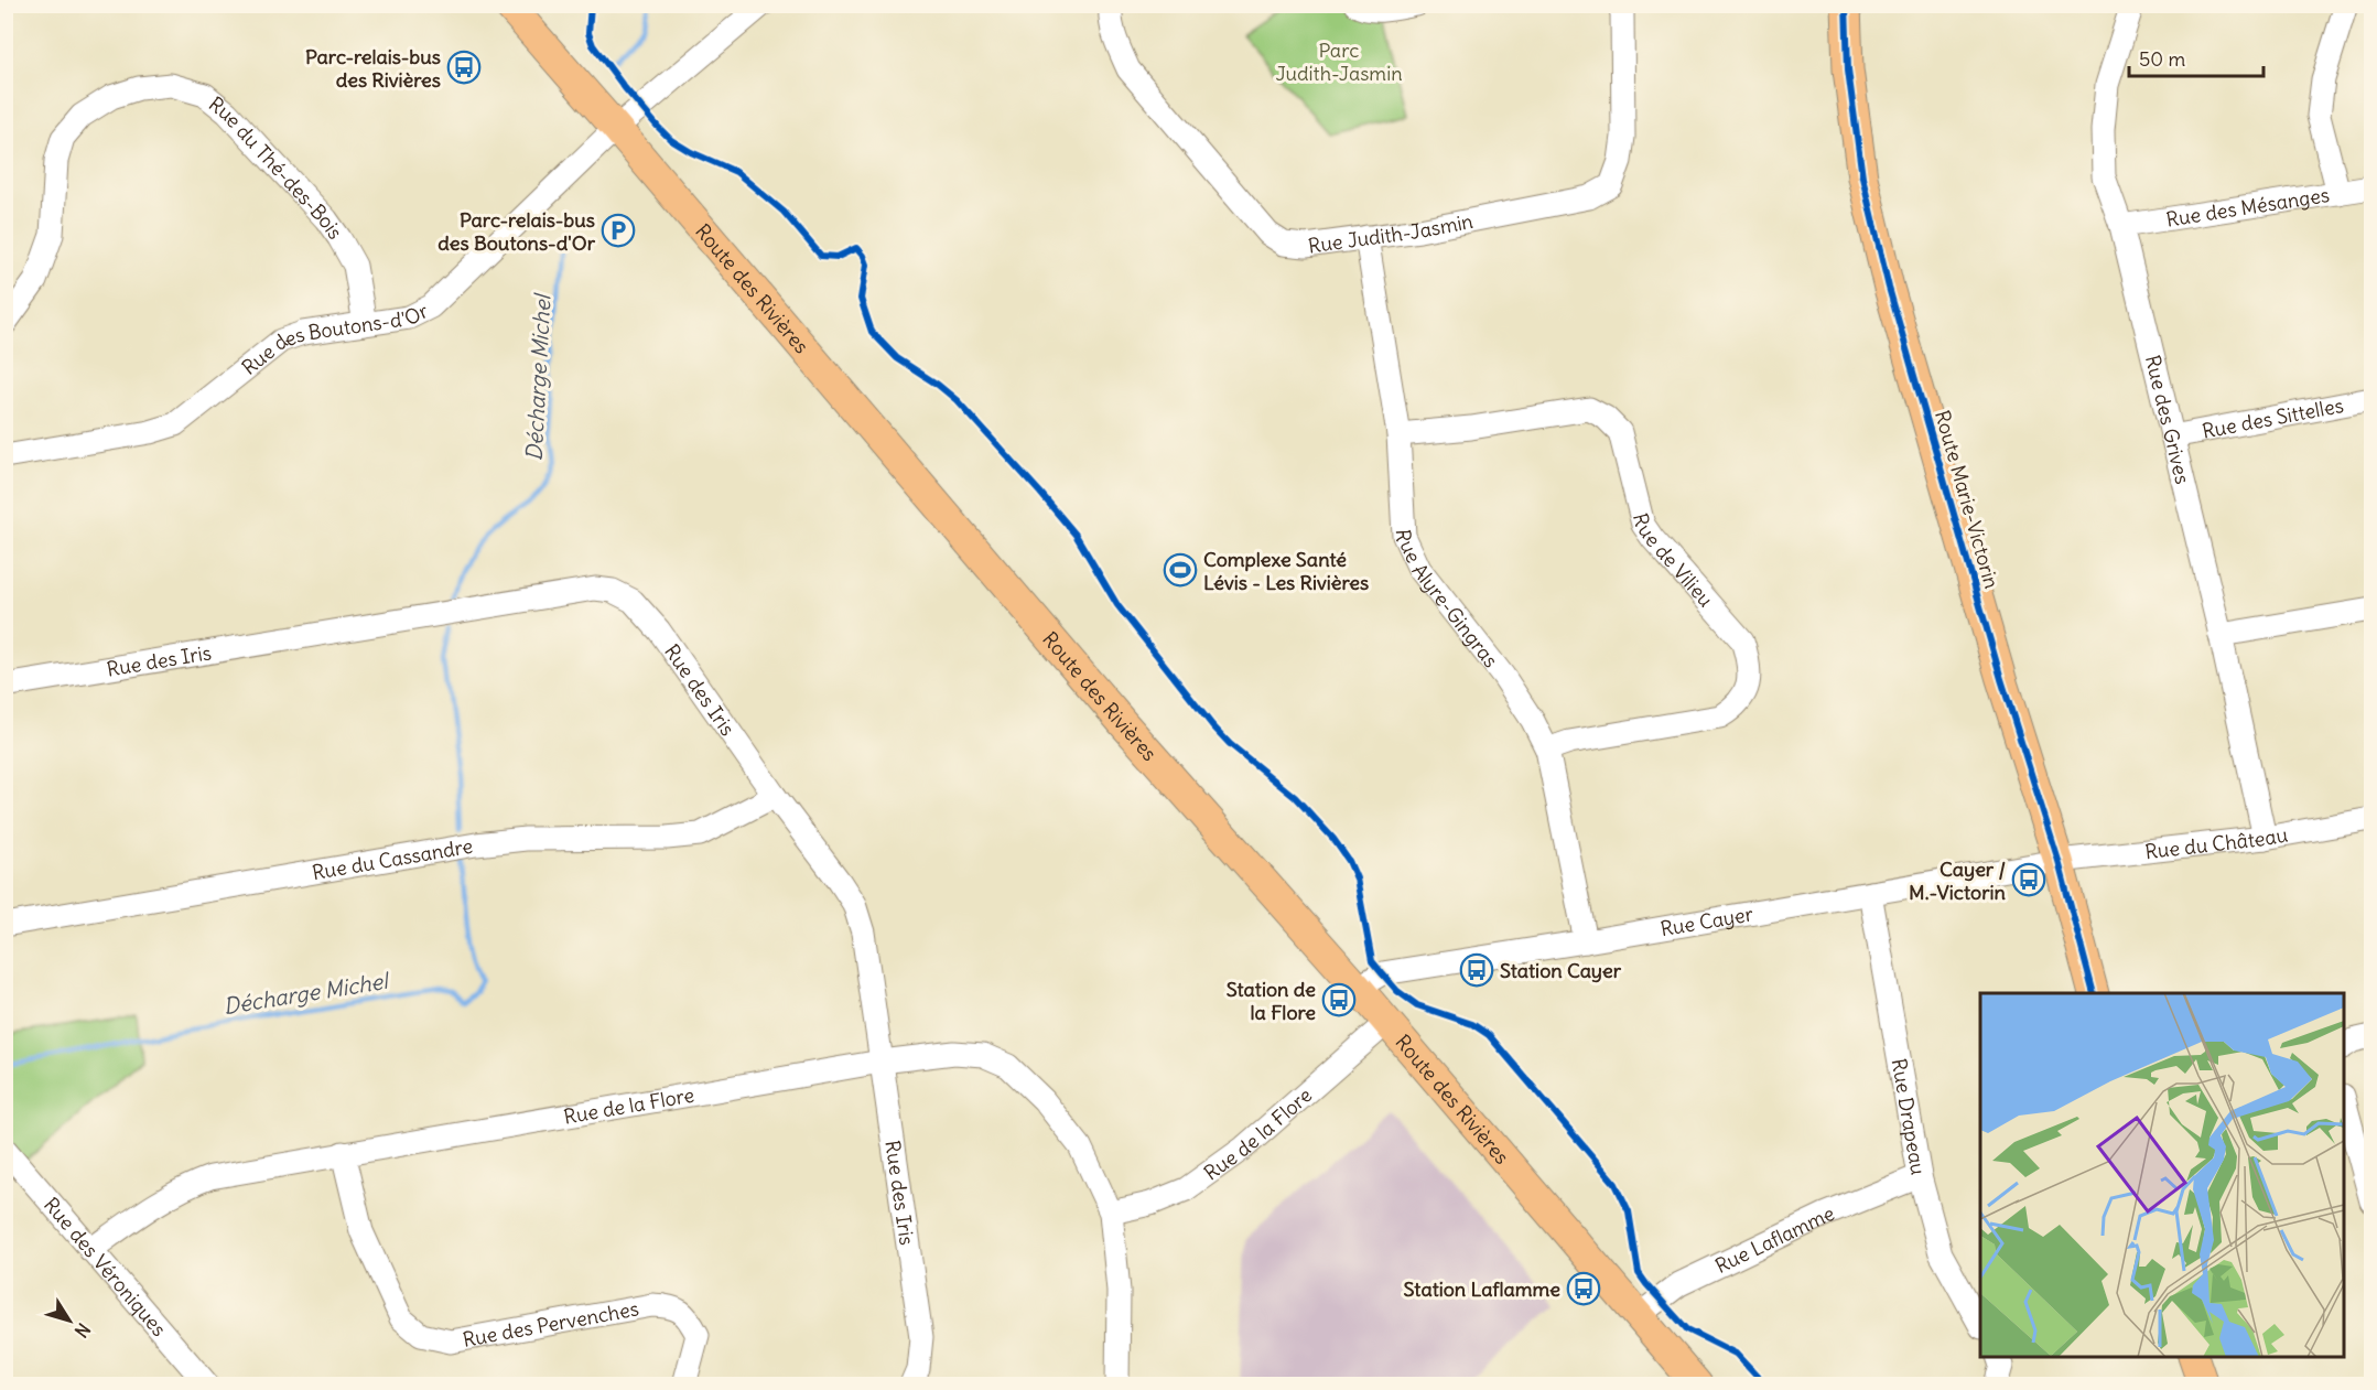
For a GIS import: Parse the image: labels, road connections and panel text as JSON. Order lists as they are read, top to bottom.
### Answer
{
  "streets": {
    "main road": ["Route des Rivières", "Route Marie-Victorin"],
    "street": [
      "Rue du Thé-des-Bois",
      "Rue des Mésanges",
      "Rue Judith-Jasmin",
      "Rue des Boutons-d'Or",
      "Rue des Sittelles",
      "Rue des Grives",
      "Rue de Vilieu",
      "Rue Alyre-Gingras",
      "Rue des Iris",
      "Rue du Château",
      "Rue du Cassandre",
      "Rue Cayer",
      "Rue de la Flore",
      "Rue Drapeau",
      "Rue Laflamme",
      "Rue des Véroniques",
      "Rue des Pervenches"
    ]
  },
  "crossings": [
    ["Rue du Thé-des-Bois", "Rue des Boutons-d'Or"],
    ["Rue des Mésanges", "Rue des Grives"],
    ["Rue Judith-Jasmin", "Rue Alyre-Gingras"],
    ["Route des Rivières", "Rue des Boutons-d'Or"],
    ["Route des Rivières", "Rue Cayer"],
    ["Route des Rivières", "Rue de la Flore"],
    ["Route des Rivières", "Rue Laflamme"],
    ["Rue des Sittelles", "Rue des Grives"],
    ["Rue des Grives", "Rue du Château"],
    ["Route Marie-Victorin", "Rue du Château"],
    ["Route Marie-Victorin", "Rue Cayer"],
    ["Rue de Vilieu", "Rue Alyre-Gingras"],
    ["Rue Alyre-Gingras", "Rue Cayer"],
    ["Rue des Iris", "Rue du Cassandre"],
    ["Rue des Iris", "Rue de la Flore"],
    ["Rue du Château", "Rue Cayer"],
    ["Rue Cayer", "Rue Drapeau"],
    ["Rue de la Flore", "Rue des Véroniques"],
    ["Rue de la Flore", "Rue des Pervenches"],
    ["Rue Drapeau", "Rue Laflamme"]
  ],
  "water": ["Décharge Michel"],
  "parks": ["Parc Judith-Jasmin"],
  "places": {
    "bus stop": [
      "Parc-relais-bus des Rivières",
      "Cayer / M.-Victorin",
      "Station Cayer",
      "Station de la Flore",
      "Station Laflamme"
    ],
    "parking": ["Parc-relais-bus des Boutons-d'Or"],
    "sports": ["Complexe Santé Lévis - Les Rivières"]
  },
  "scale_bar": "50 m",
  "north": "bottom right"
}
